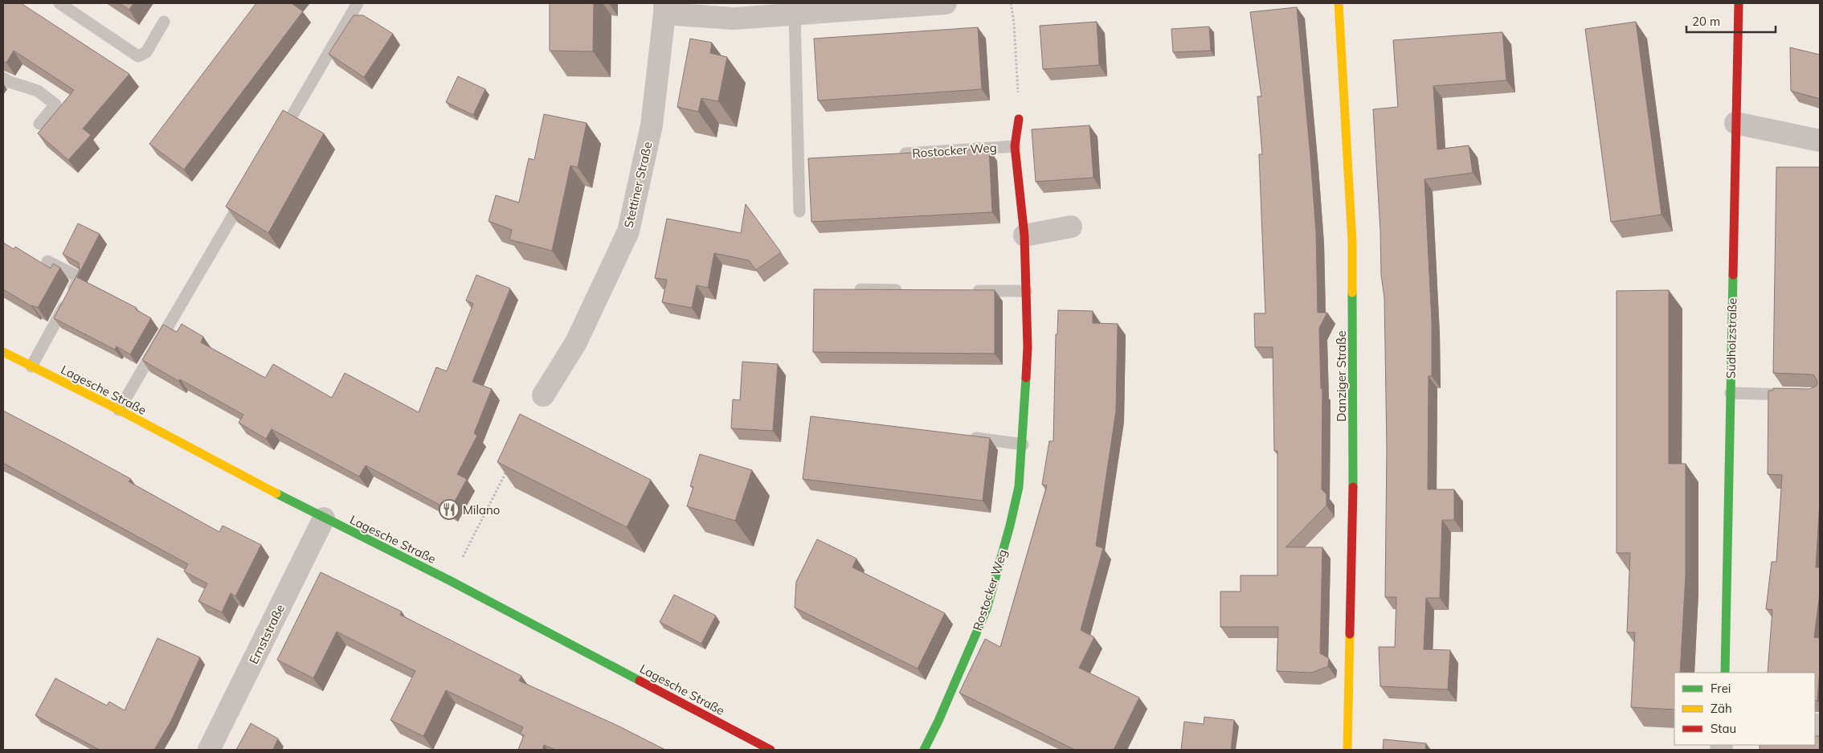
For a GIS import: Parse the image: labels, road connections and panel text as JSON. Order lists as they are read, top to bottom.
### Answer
{
  "streets": {
    "street": [
      "Rostocker Weg",
      "Stettiner Straße",
      "Südholzstraße",
      "Danziger Straße",
      "Lagesche Straße",
      "Ernststraße"
    ]
  },
  "crossings": [
    ["Lagesche Straße", "Ernststraße"]
  ],
  "places": {
    "restaurant": ["Milano"]
  },
  "legend": ["Frei", "Zäh", "Stau"],
  "scale_bar": "20 m"
}
